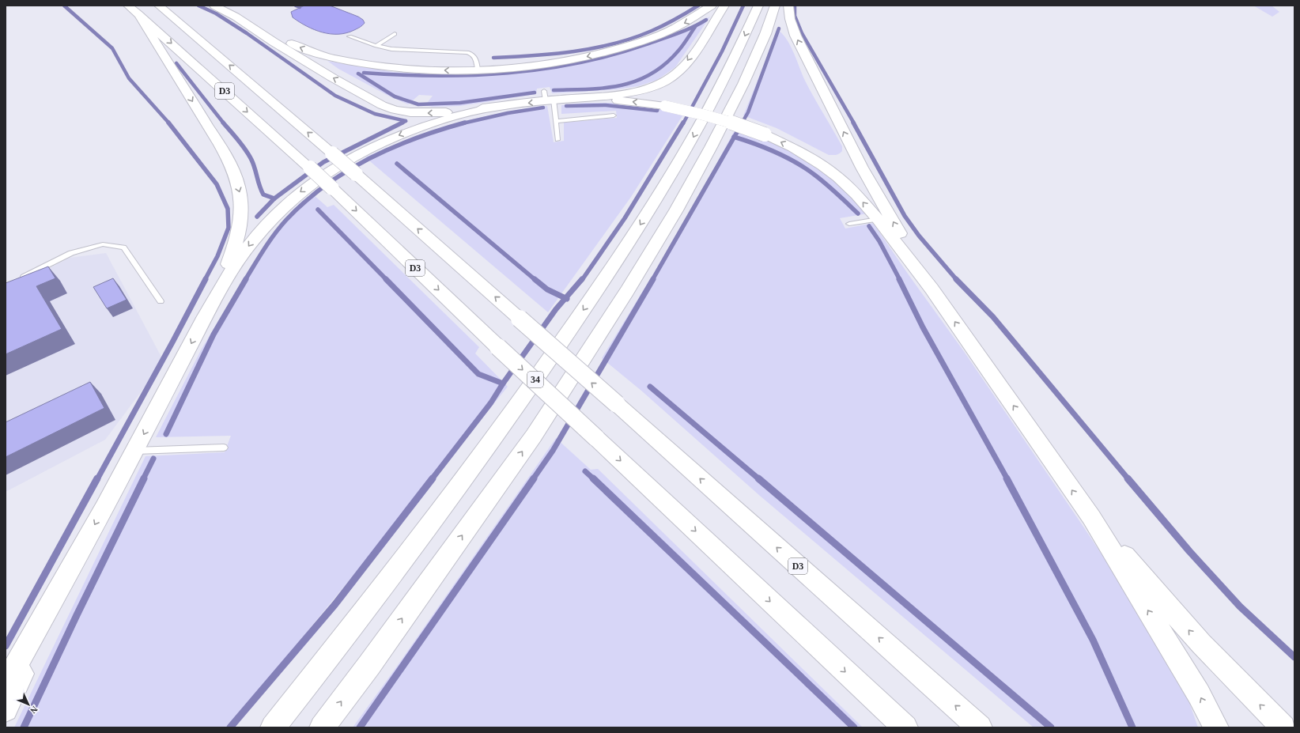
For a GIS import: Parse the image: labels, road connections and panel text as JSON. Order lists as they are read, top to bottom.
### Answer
{
  "streets": {
    "highway": ["D3", "34"]
  },
  "north": "bottom right"
}
